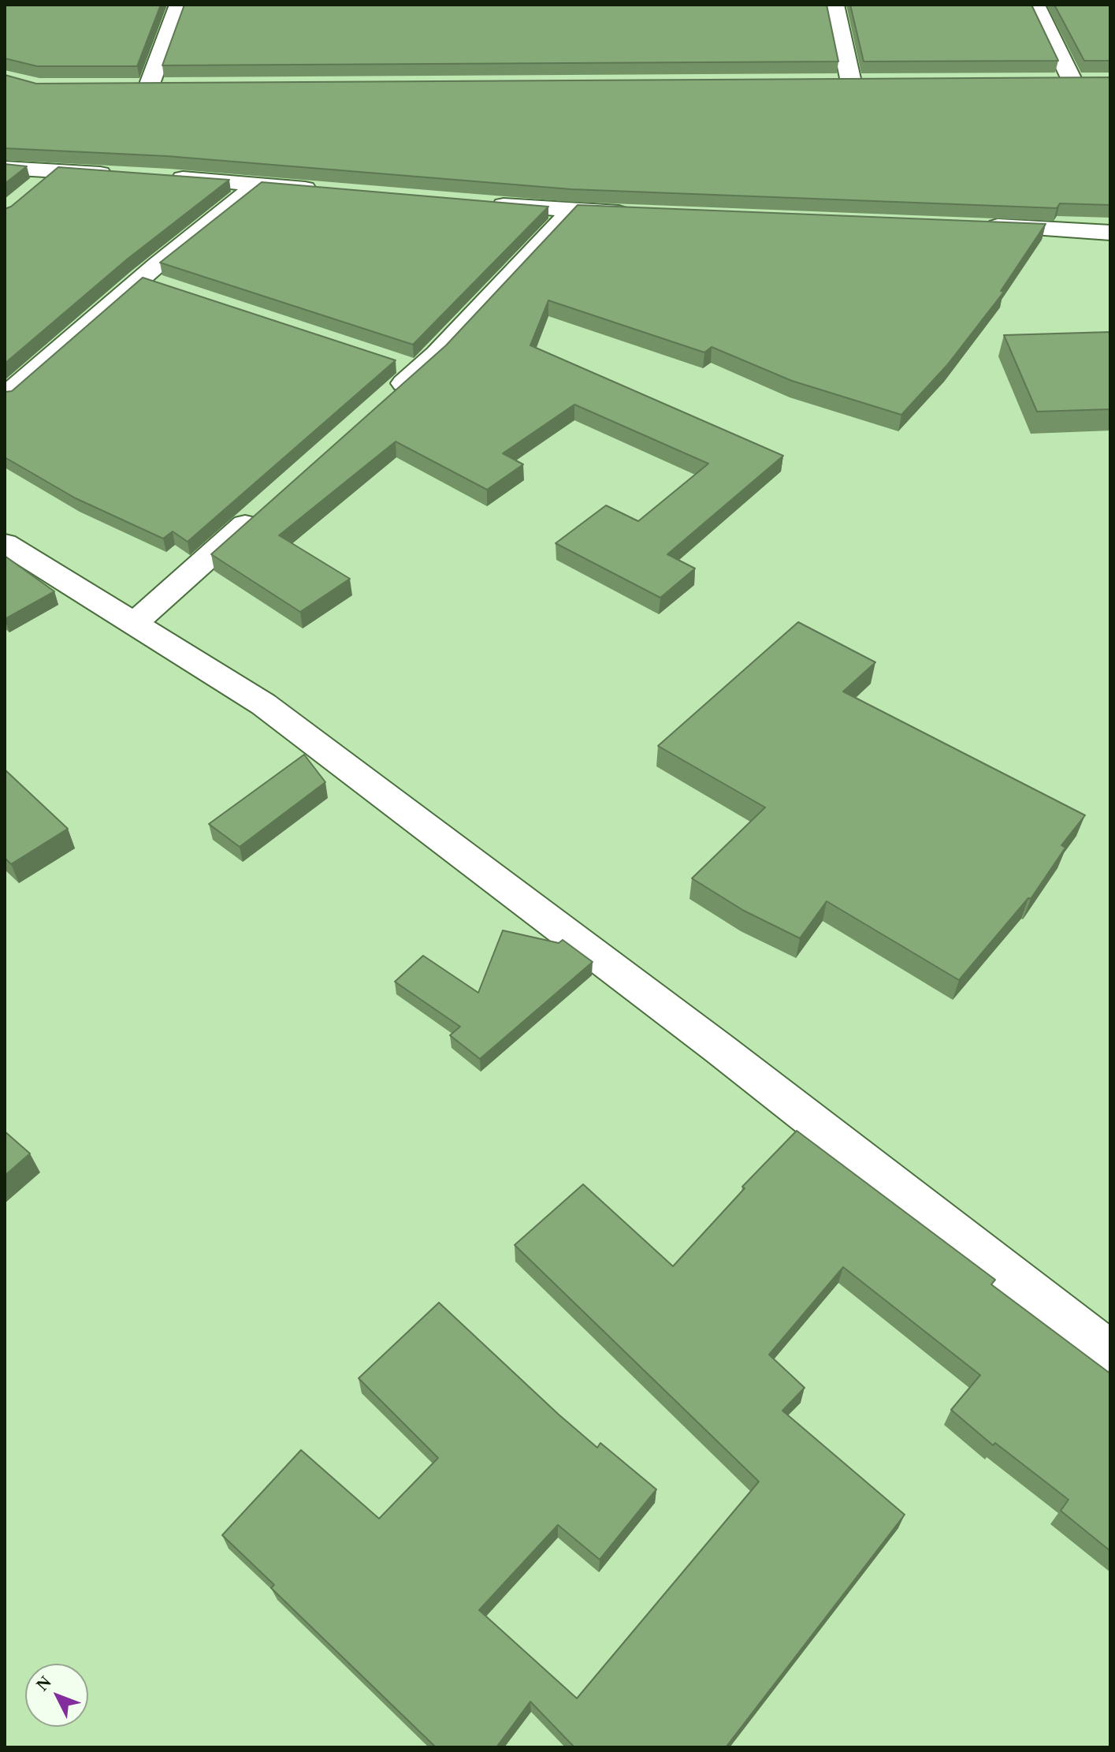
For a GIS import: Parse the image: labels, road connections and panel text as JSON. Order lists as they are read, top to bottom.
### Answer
{
  "north": "top left"
}
